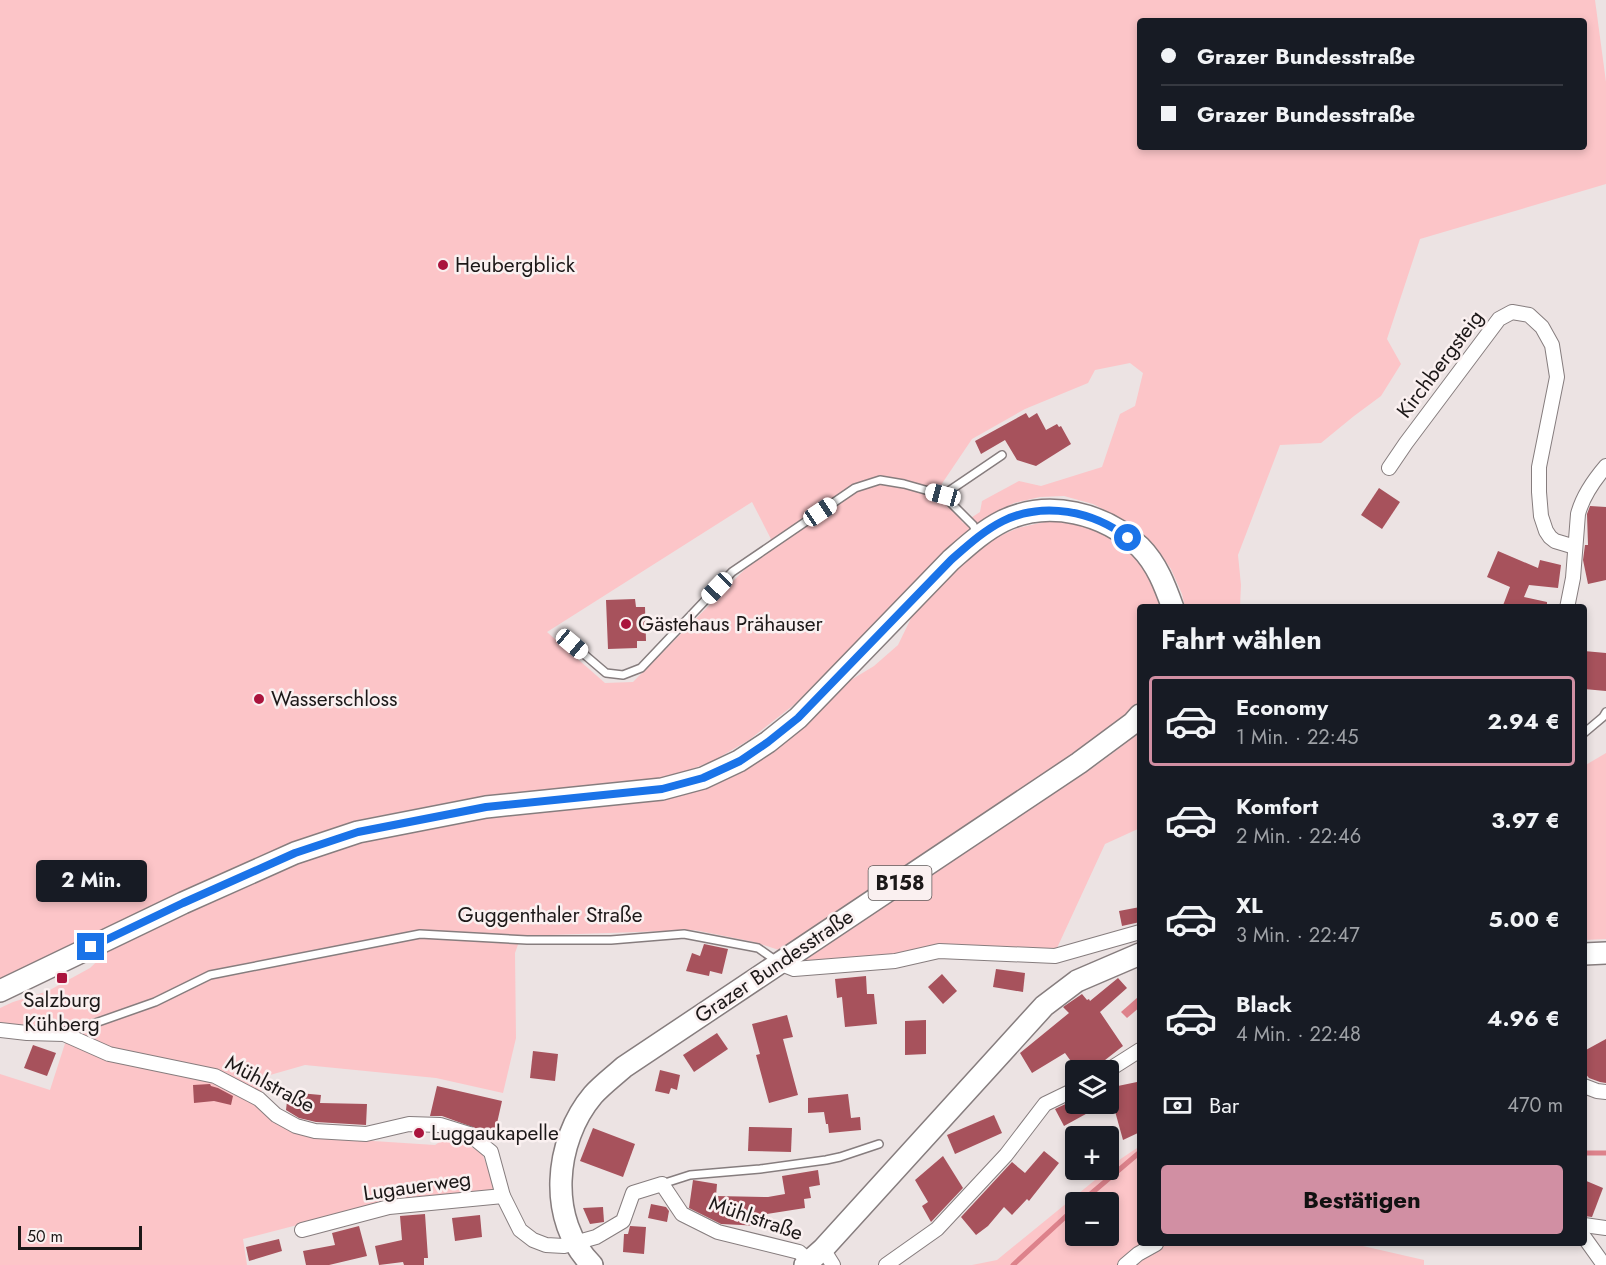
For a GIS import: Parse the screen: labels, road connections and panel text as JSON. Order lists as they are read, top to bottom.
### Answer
{
  "streets": {
    "main road": ["B158", "Grazer Bundesstraße"],
    "street": [
      "Kirchbergsteig",
      "Guggenthaler Straße",
      "Mühlstraße",
      "Lugauerweg"
    ]
  },
  "crossings": [
    ["Guggenthaler Straße", "Grazer Bundesstraße"],
    ["Guggenthaler Straße", "Mühlstraße"],
    ["Grazer Bundesstraße", "Mühlstraße"],
    ["Mühlstraße", "Lugauerweg"]
  ],
  "places": {
    "other": [
      "Heubergblick",
      "Gästehaus Prähauser",
      "Wasserschloss",
      "Luggaukapelle"
    ],
    "transit": ["Salzburg Kühberg"]
  },
  "scale_bar": "50 m",
  "page": {
    "banner": ["Grazer Bundesstraße", "Grazer Bundesstraße"],
    "heading": "Fahrt wählen",
    "list": [
      {
        "name": "Economy",
        "note": "1 Min. · 22:45",
        "value": "2.94 €"
      },
      {
        "name": "Komfort",
        "note": "2 Min. · 22:46",
        "value": "3.97 €"
      },
      {
        "name": "XL",
        "note": "3 Min. · 22:47",
        "value": "5.00 €"
      },
      {
        "name": "Black",
        "note": "4 Min. · 22:48",
        "value": "4.96 €"
      }
    ],
    "bubble": "2 Min.",
    "map_buttons": ["+", "−"],
    "pay": ["Bar", "470 m"],
    "buttons": "Bestätigen",
    "scale": "50 m"
  }
}
